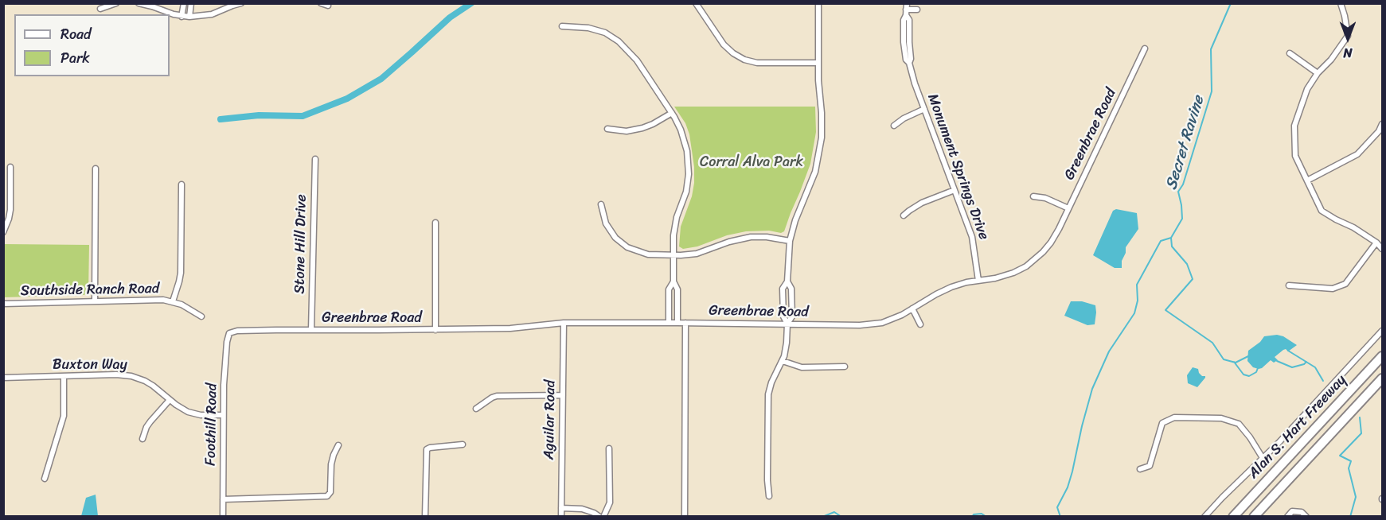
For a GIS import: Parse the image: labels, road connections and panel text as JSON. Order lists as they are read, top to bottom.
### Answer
{
  "streets": {
    "highway": ["Alan S. Hart Freeway"],
    "street": [
      "Greenbrae Road",
      "Monument Springs Drive",
      "Stone Hill Drive",
      "Southside Ranch Road",
      "Buxton Way",
      "Aguilar Road",
      "Foothill Road"
    ]
  },
  "crossings": [
    ["Greenbrae Road", "Monument Springs Drive"],
    ["Greenbrae Road", "Stone Hill Drive"],
    ["Greenbrae Road", "Aguilar Road"],
    ["Greenbrae Road", "Foothill Road"],
    ["Buxton Way", "Foothill Road"]
  ],
  "water": ["Secret Ravine"],
  "parks": ["Corral Alva Park"],
  "legend": ["Road", "Park"],
  "north": "bottom"
}
